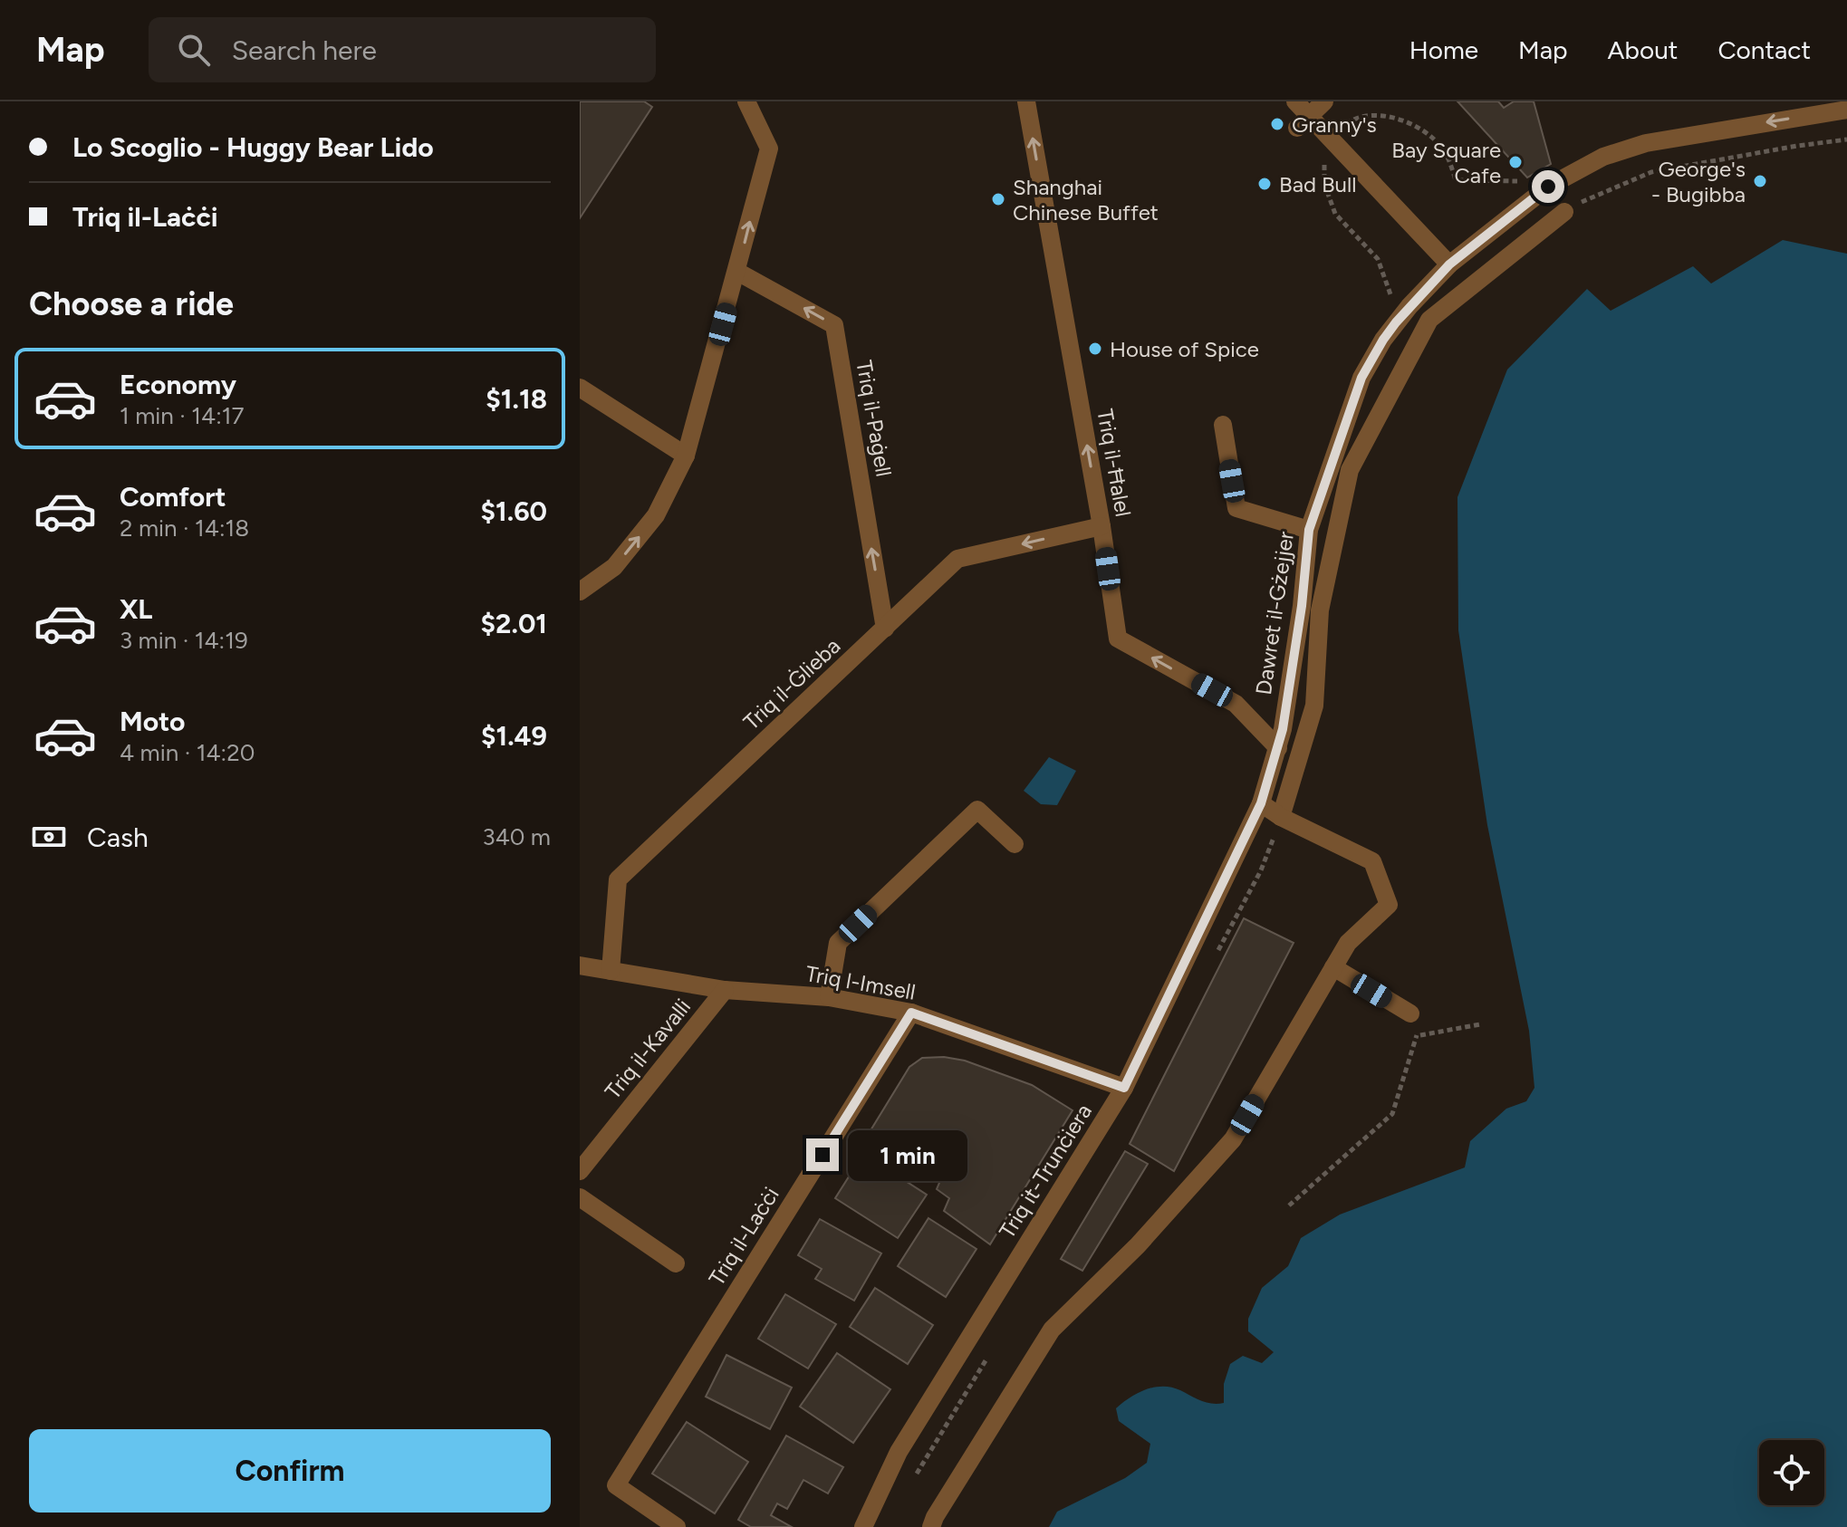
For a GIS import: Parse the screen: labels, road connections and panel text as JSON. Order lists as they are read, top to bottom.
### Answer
{
  "streets": {
    "street": [
      "Triq il-Paġell",
      "Triq il-Ħalel",
      "Dawret il-Gżejjer",
      "Triq il-Ġlieba",
      "Triq l-Imsell",
      "Triq il-Kavalli",
      "Triq it-Trunċiera",
      "Triq il-Laċċi"
    ]
  },
  "crossings": [
    ["Triq il-Paġell", "Triq il-Ġlieba"],
    ["Triq il-Ħalel", "Dawret il-Gżejjer"],
    ["Triq il-Ħalel", "Triq il-Ġlieba"],
    ["Triq il-Ħalel", "Triq it-Trunċiera"],
    ["Dawret il-Gżejjer", "Triq it-Trunċiera"],
    ["Triq il-Ġlieba", "Triq l-Imsell"],
    ["Triq l-Imsell", "Triq il-Kavalli"],
    ["Triq l-Imsell", "Triq it-Trunċiera"],
    ["Triq l-Imsell", "Triq il-Laċċi"]
  ],
  "one_way": ["Triq il-Paġell", "Triq il-Ħalel"],
  "places": [
    "Granny's",
    "Bay Square Cafe",
    "George's - Bugibba",
    "Bad Bull",
    "Shanghai Chinese Buffet",
    "House of Spice"
  ],
  "page": {
    "header": "Map",
    "search": "Search here",
    "nav": [
      "Home",
      "Map",
      "About",
      "Contact"
    ],
    "banner": ["Lo Scoglio - Huggy Bear Lido", "Triq il-Laċċi"],
    "heading": "Choose a ride",
    "list": [
      {
        "name": "Economy",
        "note": "1 min · 14:17",
        "value": "$1.18"
      },
      {
        "name": "Comfort",
        "note": "2 min · 14:18",
        "value": "$1.60"
      },
      {
        "name": "XL",
        "note": "3 min · 14:19",
        "value": "$2.01"
      },
      {
        "name": "Moto",
        "note": "4 min · 14:20",
        "value": "$1.49"
      }
    ],
    "pay": ["Cash", "340 m"],
    "bubble": "1 min",
    "buttons": "Confirm"
  }
}
